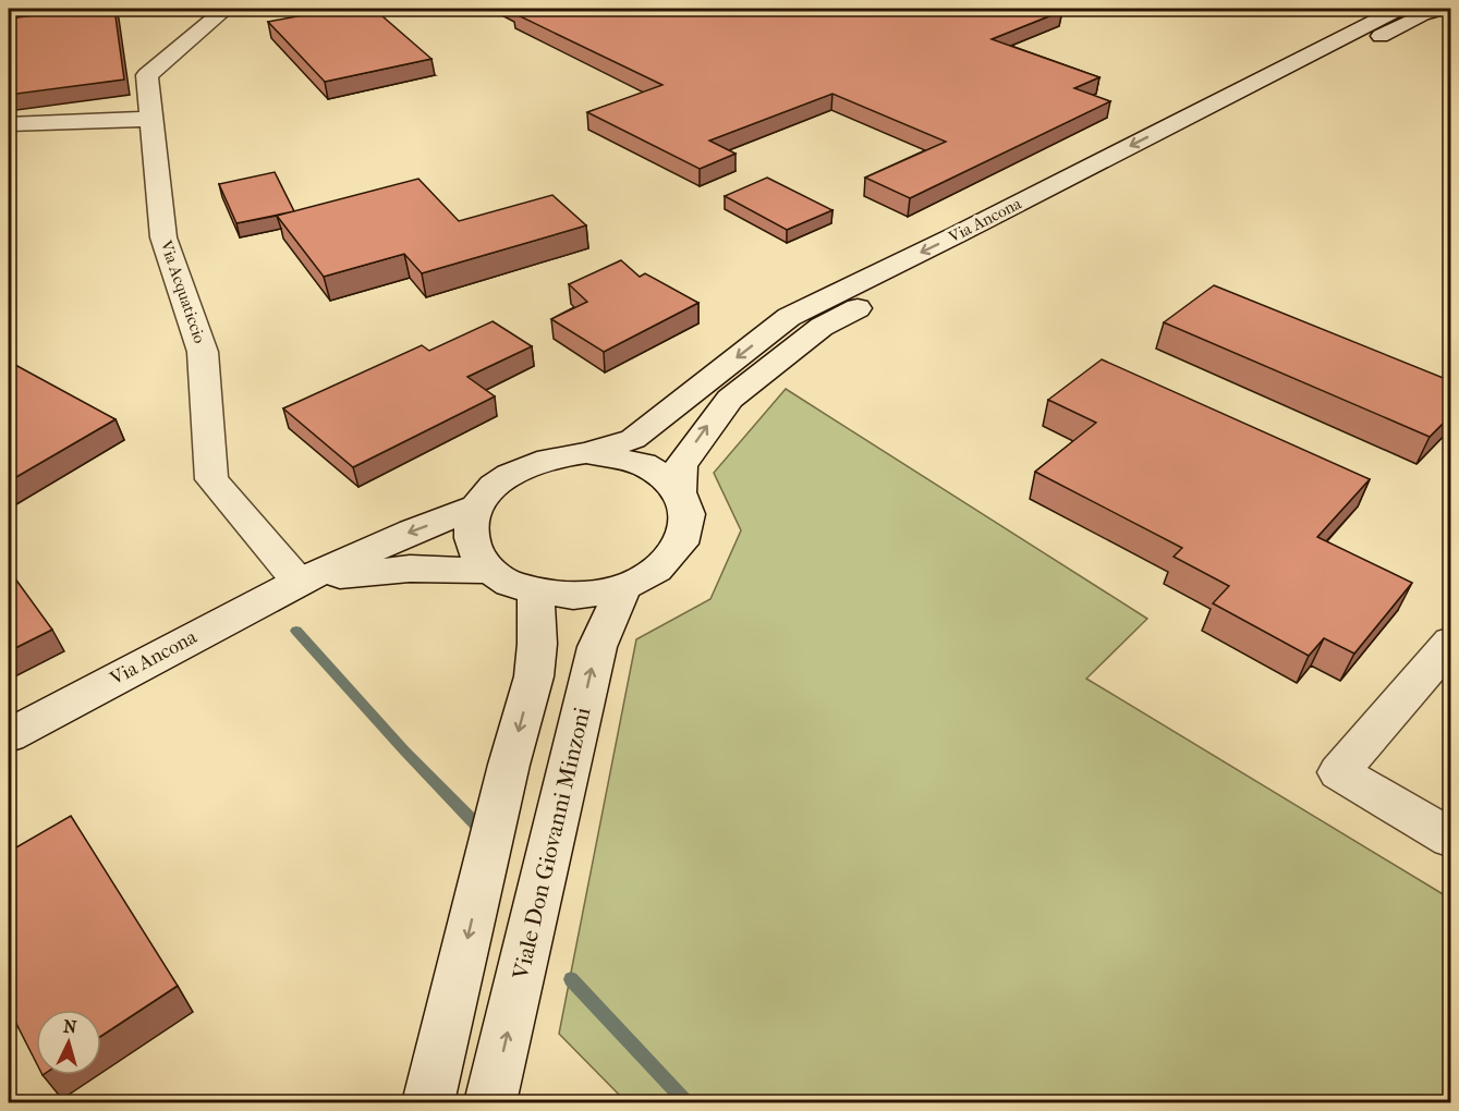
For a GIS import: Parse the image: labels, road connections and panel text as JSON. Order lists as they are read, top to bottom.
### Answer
{
  "streets": {
    "main road": ["Via Ancona", "Via Acquaticcio", "Viale Don Giovanni Minzoni"]
  },
  "crossings": [
    ["Via Ancona", "Via Acquaticcio"],
    ["Via Ancona", "Viale Don Giovanni Minzoni"]
  ],
  "north": "top"
}
